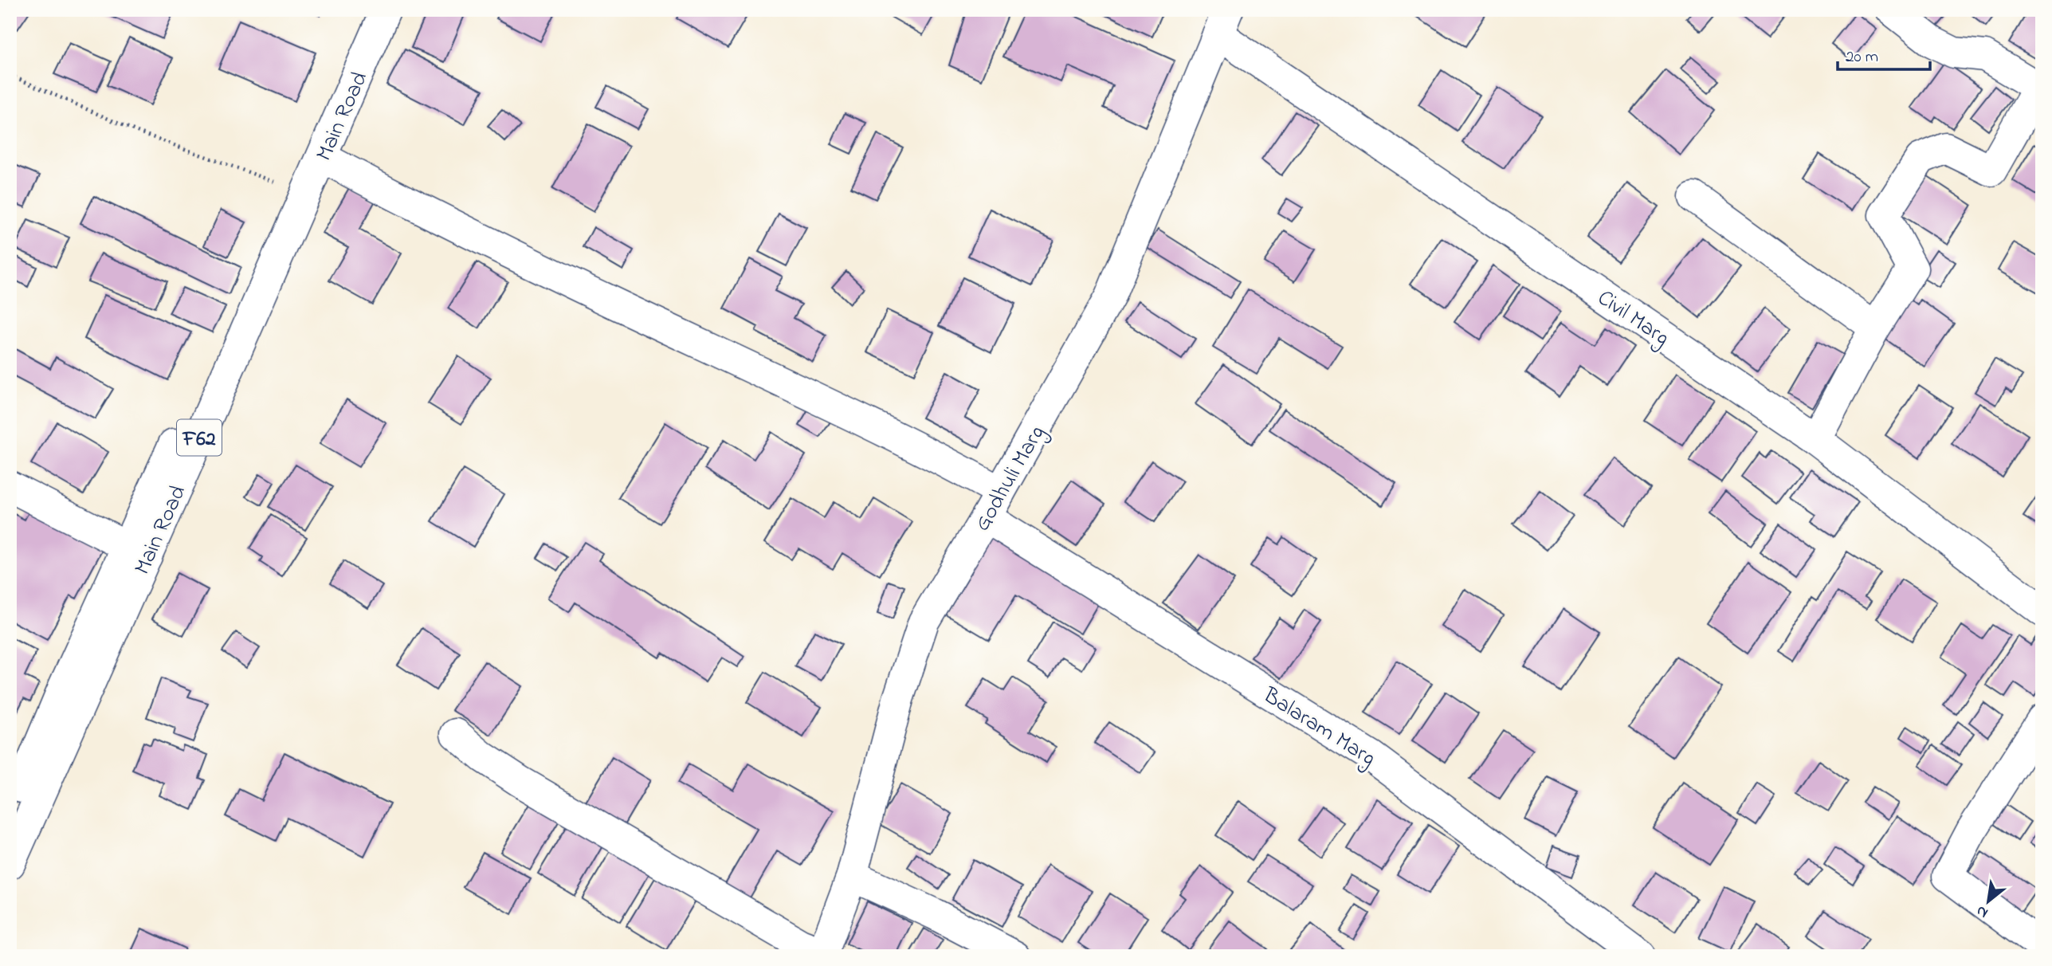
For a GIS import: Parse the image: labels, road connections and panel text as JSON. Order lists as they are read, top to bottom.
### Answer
{
  "streets": {
    "street": [
      "Main Road",
      "Civil Marg",
      "F62",
      "Godhuli Marg",
      "Balaram Marg"
    ]
  },
  "crossings": [
    ["Civil Marg", "Godhuli Marg"],
    ["Godhuli Marg", "Balaram Marg"]
  ],
  "scale_bar": "20 m",
  "north": "bottom left"
}
